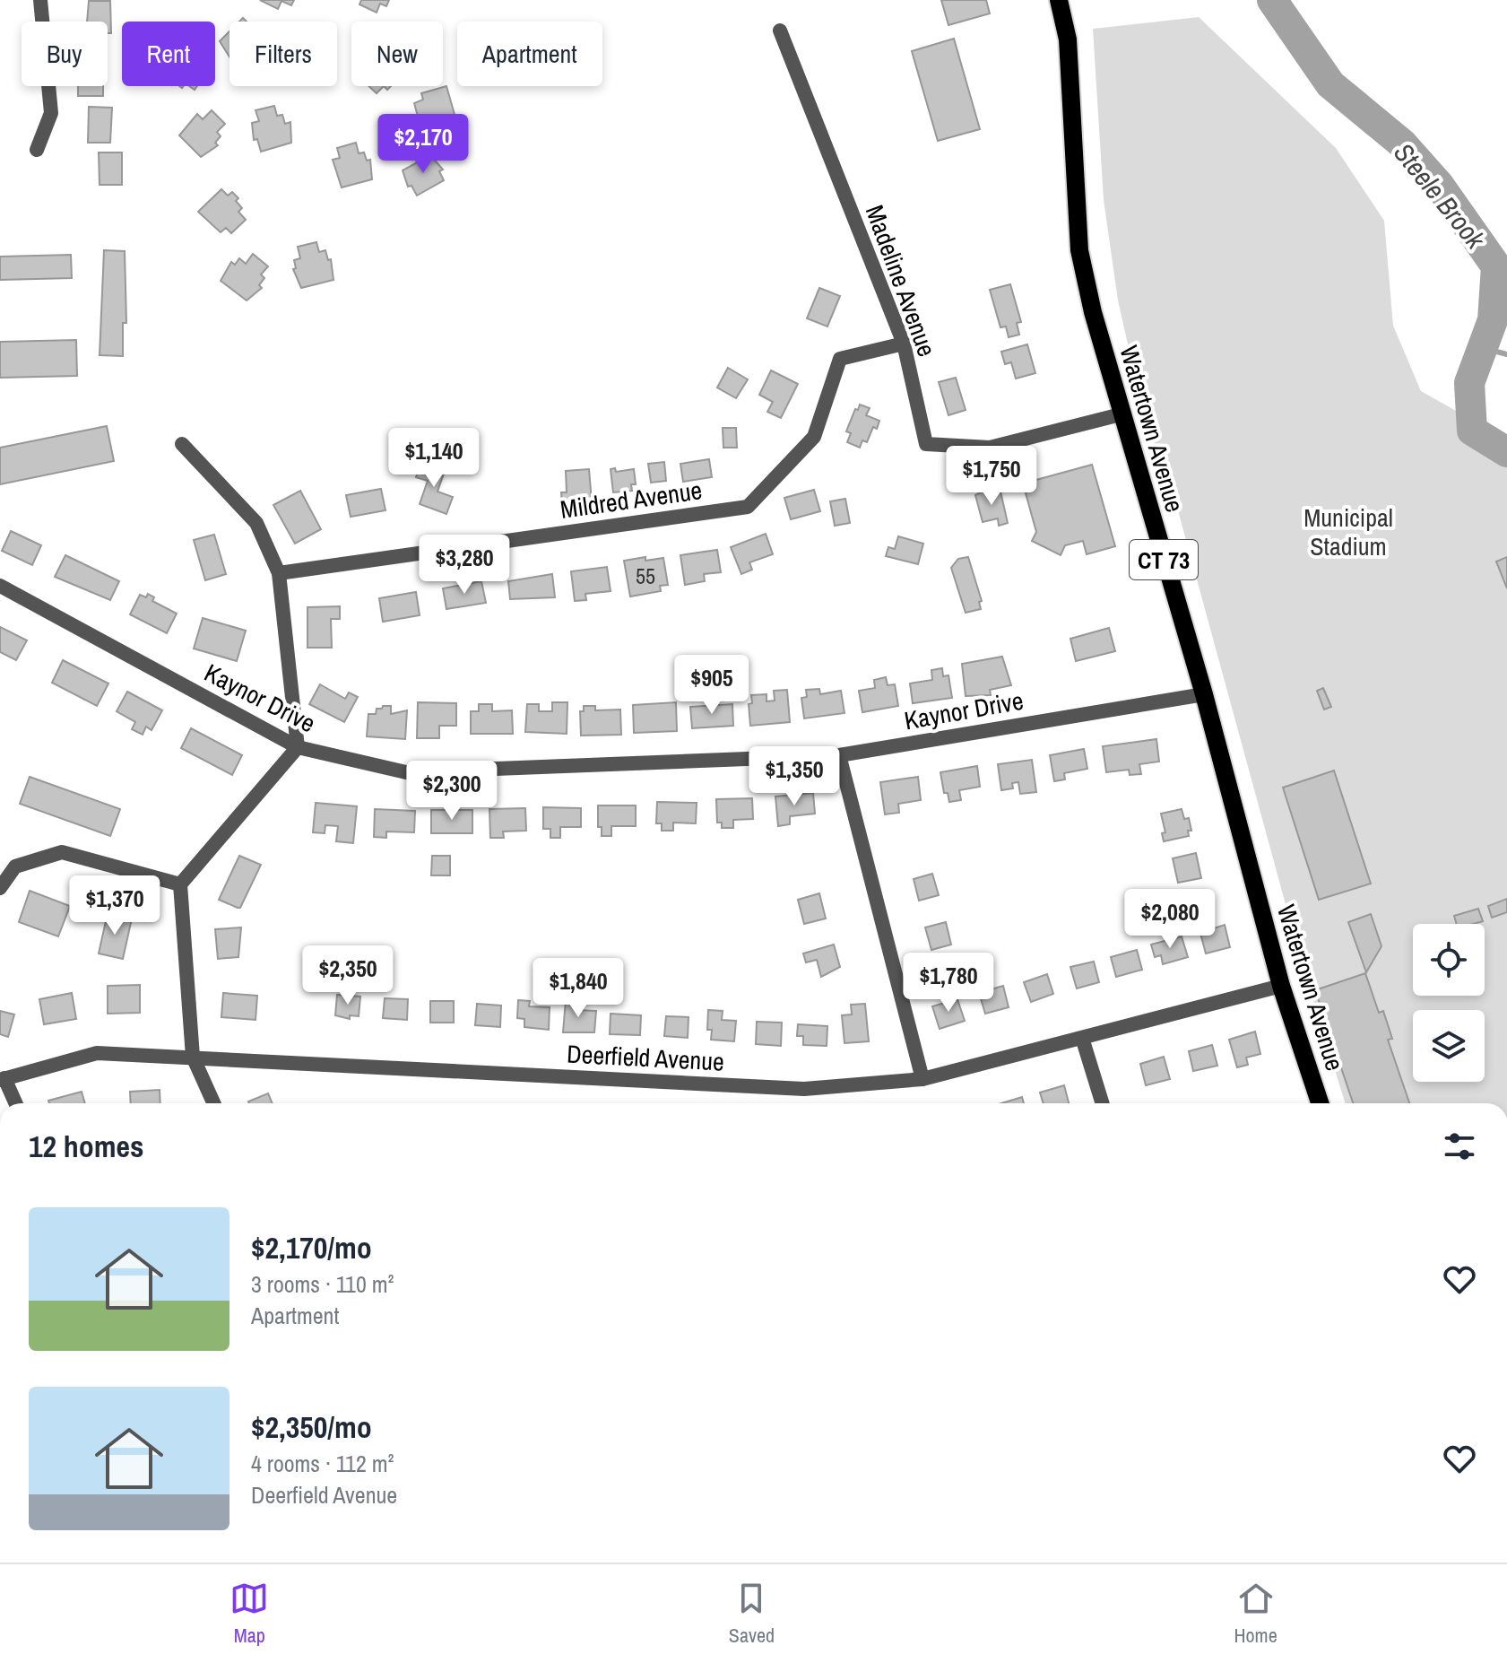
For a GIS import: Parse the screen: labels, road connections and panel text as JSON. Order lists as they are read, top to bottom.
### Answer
{
  "streets": {
    "main road": ["Watertown Avenue", "CT 73"],
    "street": [
      "Madeline Avenue",
      "Mildred Avenue",
      "Kaynor Drive",
      "Deerfield Avenue"
    ]
  },
  "crossings": [
    ["Madeline Avenue", "Watertown Avenue"],
    ["Madeline Avenue", "Mildred Avenue"],
    ["Watertown Avenue", "Kaynor Drive"],
    ["Watertown Avenue", "Deerfield Avenue"]
  ],
  "water": ["Steele Brook"],
  "parks": ["Municipal Stadium"],
  "house_numbers": ["55"],
  "page": {
    "chip": [
      "Buy",
      "Rent",
      "Filters",
      "New",
      "Apartment"
    ],
    "price": [
      "$2,170",
      "$1,140",
      "$1,750",
      "$3,280",
      "$905",
      "$1,350",
      "$2,300",
      "$1,370",
      "$2,080",
      "$2,350",
      "$1,780",
      "$1,840"
    ],
    "heading": "12 homes",
    "list": [
      {
        "name": "$2,170/mo",
        "note": "3 rooms · 110 m² · Apartment"
      },
      {
        "name": "$2,350/mo",
        "note": "4 rooms · 112 m² · Deerfield Avenue"
      }
    ],
    "tabs": ["Map", "Saved", "Home"]
  }
}
